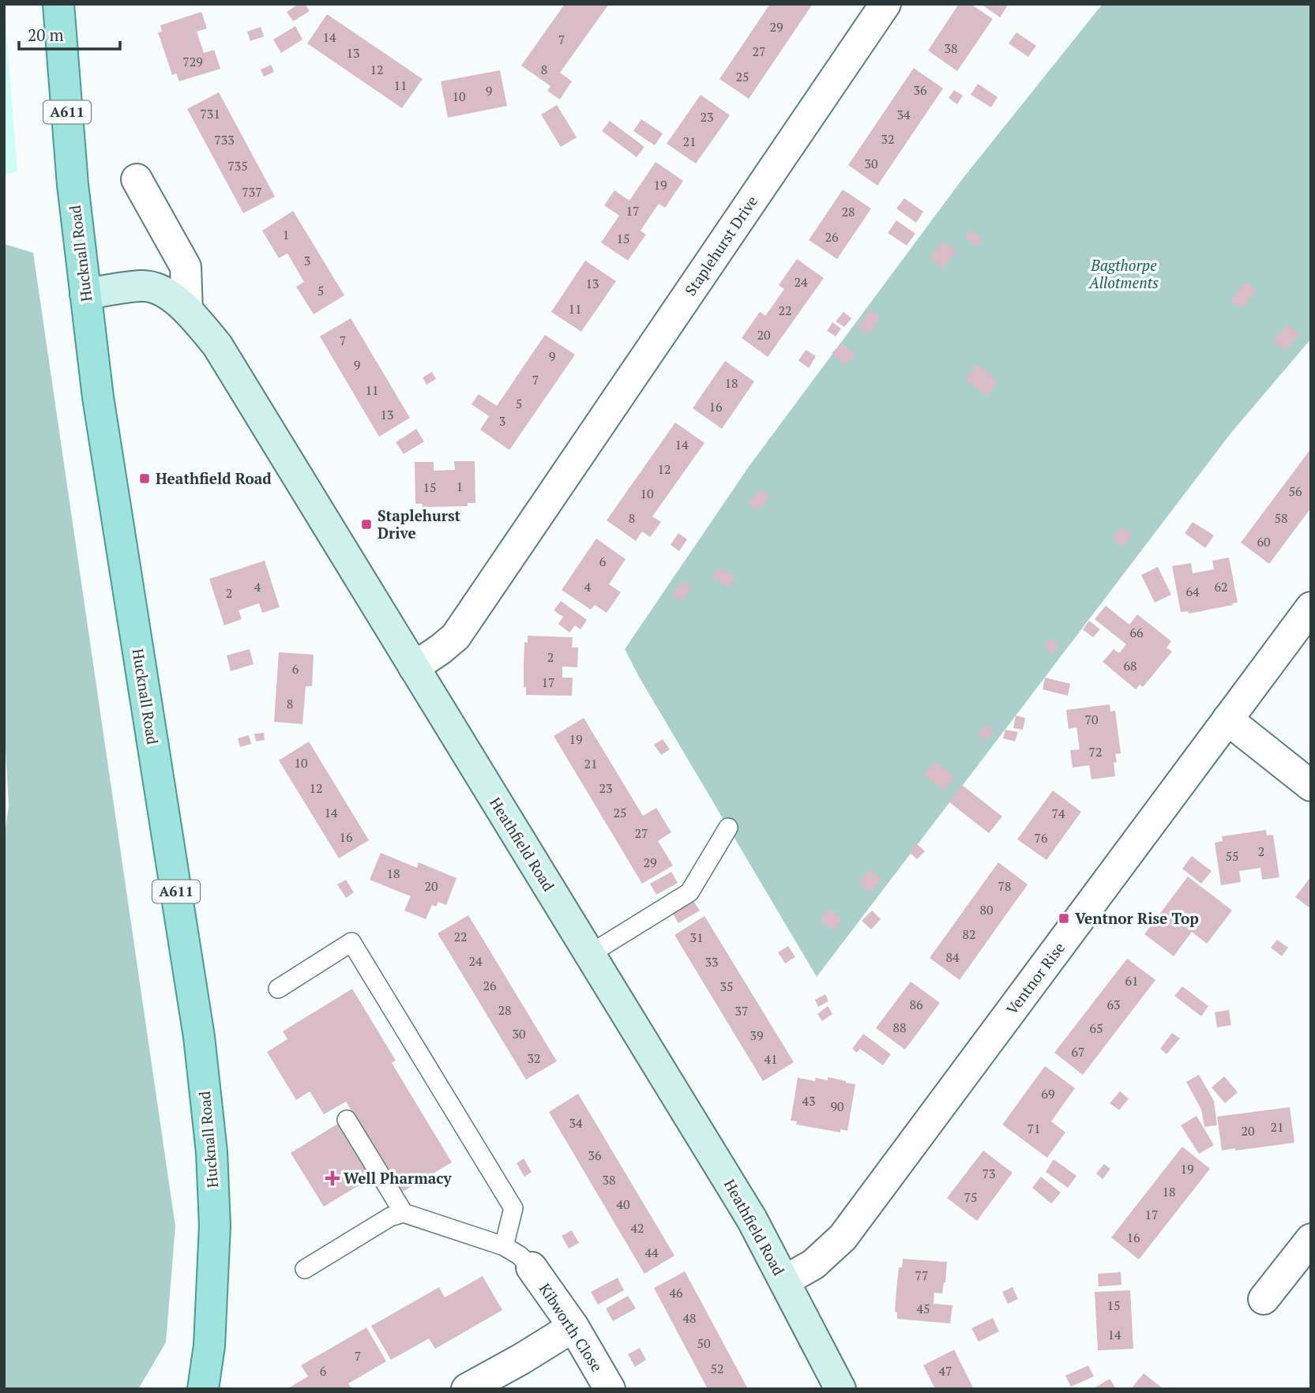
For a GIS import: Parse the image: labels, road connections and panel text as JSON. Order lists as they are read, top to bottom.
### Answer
{
  "streets": {
    "main road": ["A611", "Hucknall Road", "Heathfield Road"],
    "street": ["Staplehurst Drive", "Ventnor Rise", "Kibworth Close"]
  },
  "crossings": [
    ["Staplehurst Drive", "Heathfield Road"],
    ["Hucknall Road", "Heathfield Road"],
    ["Heathfield Road", "Ventnor Rise"]
  ],
  "parks": ["Bagthorpe Allotments"],
  "places": {
    "transit": ["Heathfield Road", "Staplehurst Drive", "Ventnor Rise Top"],
    "health": ["Well Pharmacy"]
  },
  "house_numbers": [
    "29",
    "14",
    "7",
    "38",
    "27",
    "13",
    "729",
    "12",
    "8",
    "25",
    "11",
    "36",
    "9",
    "10",
    "731",
    "34",
    "23",
    "32",
    "733",
    "21",
    "30",
    "735",
    "19",
    "737",
    "17",
    "28",
    "1",
    "26",
    "15",
    "3",
    "24",
    "13",
    "5",
    "11",
    "22",
    "20",
    "7",
    "9",
    "9",
    "7",
    "18",
    "11",
    "5",
    "16",
    "13",
    "3",
    "14",
    "12",
    "1",
    "15",
    "56",
    "10",
    "8",
    "58",
    "60",
    "6",
    "4",
    "4",
    "62",
    "64",
    "2",
    "66",
    "2",
    "68",
    "6",
    "17",
    "8",
    "70",
    "19",
    "72",
    "10",
    "21",
    "12",
    "23",
    "14",
    "25",
    "74",
    "27",
    "16",
    "76",
    "2",
    "55",
    "29",
    "18",
    "20",
    "78",
    "80",
    "82",
    "22",
    "31",
    "84",
    "24",
    "33",
    "61",
    "26",
    "35",
    "86",
    "63",
    "28",
    "37",
    "88",
    "65",
    "30",
    "39",
    "67",
    "32",
    "41",
    "69",
    "43",
    "90",
    "34",
    "21",
    "71",
    "20",
    "36",
    "19",
    "73",
    "38",
    "18",
    "75",
    "40",
    "17",
    "42",
    "16",
    "44",
    "77",
    "46",
    "15",
    "45",
    "48",
    "14",
    "50",
    "7",
    "52",
    "6",
    "47"
  ],
  "scale_bar": "20 m"
}
